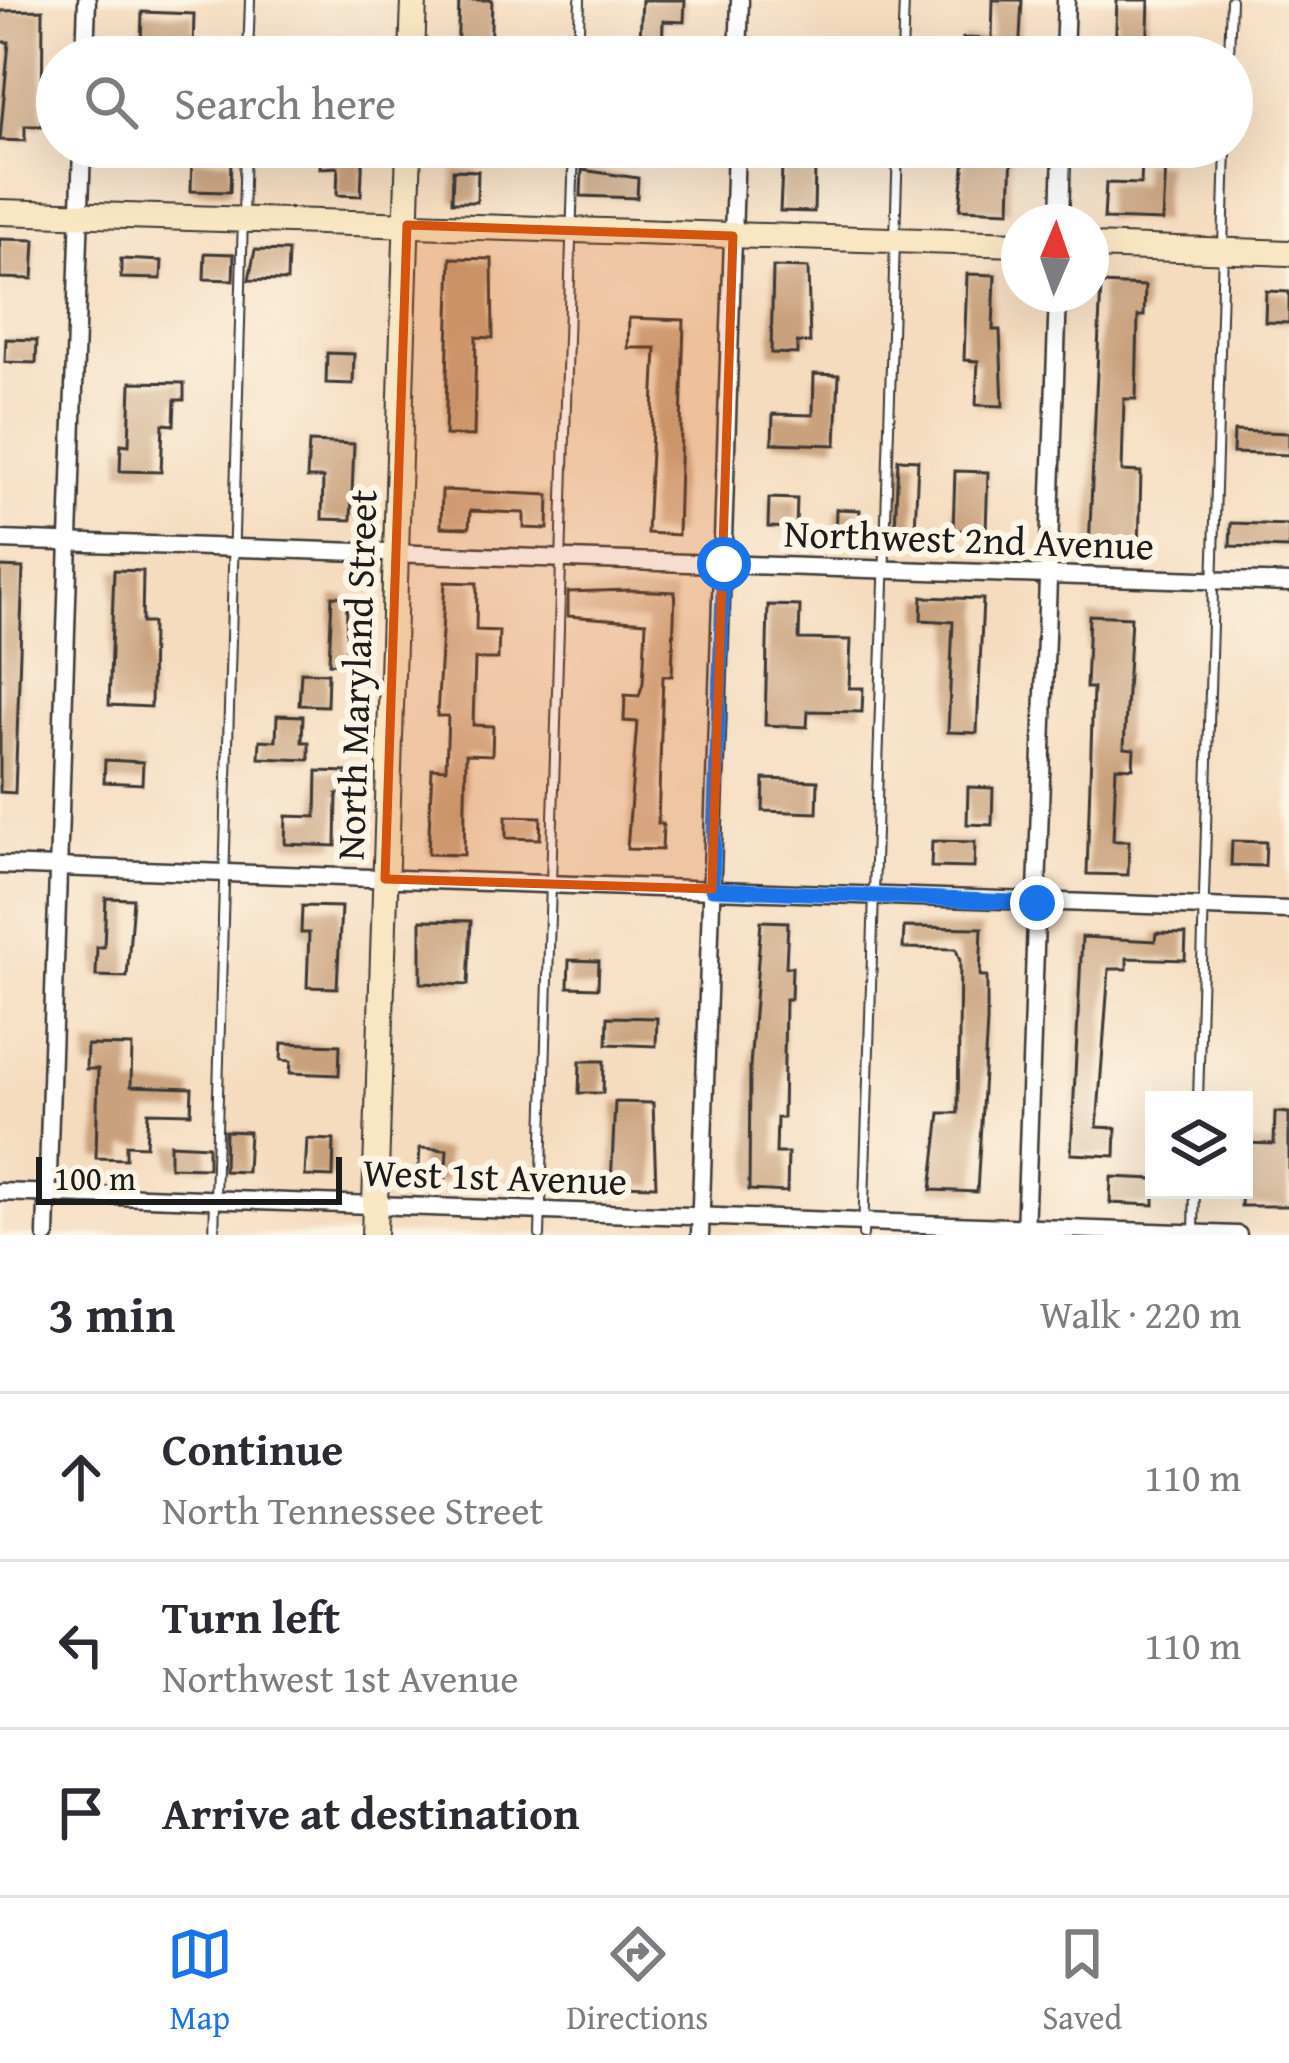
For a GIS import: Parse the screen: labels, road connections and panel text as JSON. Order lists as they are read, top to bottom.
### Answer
{
  "streets": {
    "street": ["Northwest 2nd Avenue", "North Maryland Street", "West 1st Avenue"]
  },
  "crossings": [
    ["Northwest 2nd Avenue", "North Maryland Street"],
    ["North Maryland Street", "West 1st Avenue"]
  ],
  "scale_bar": "100 m",
  "north": "top",
  "page": {
    "search": "Search here",
    "scale": "100 m",
    "heading": ["3 min", "Walk · 220 m"],
    "list": [
      ["Continue", "North Tennessee Street", "110 m"],
      ["Turn left", "Northwest 1st Avenue", "110 m"],
      "Arrive at destination"
    ],
    "nav": ["Map", "Directions", "Saved"]
  }
}
